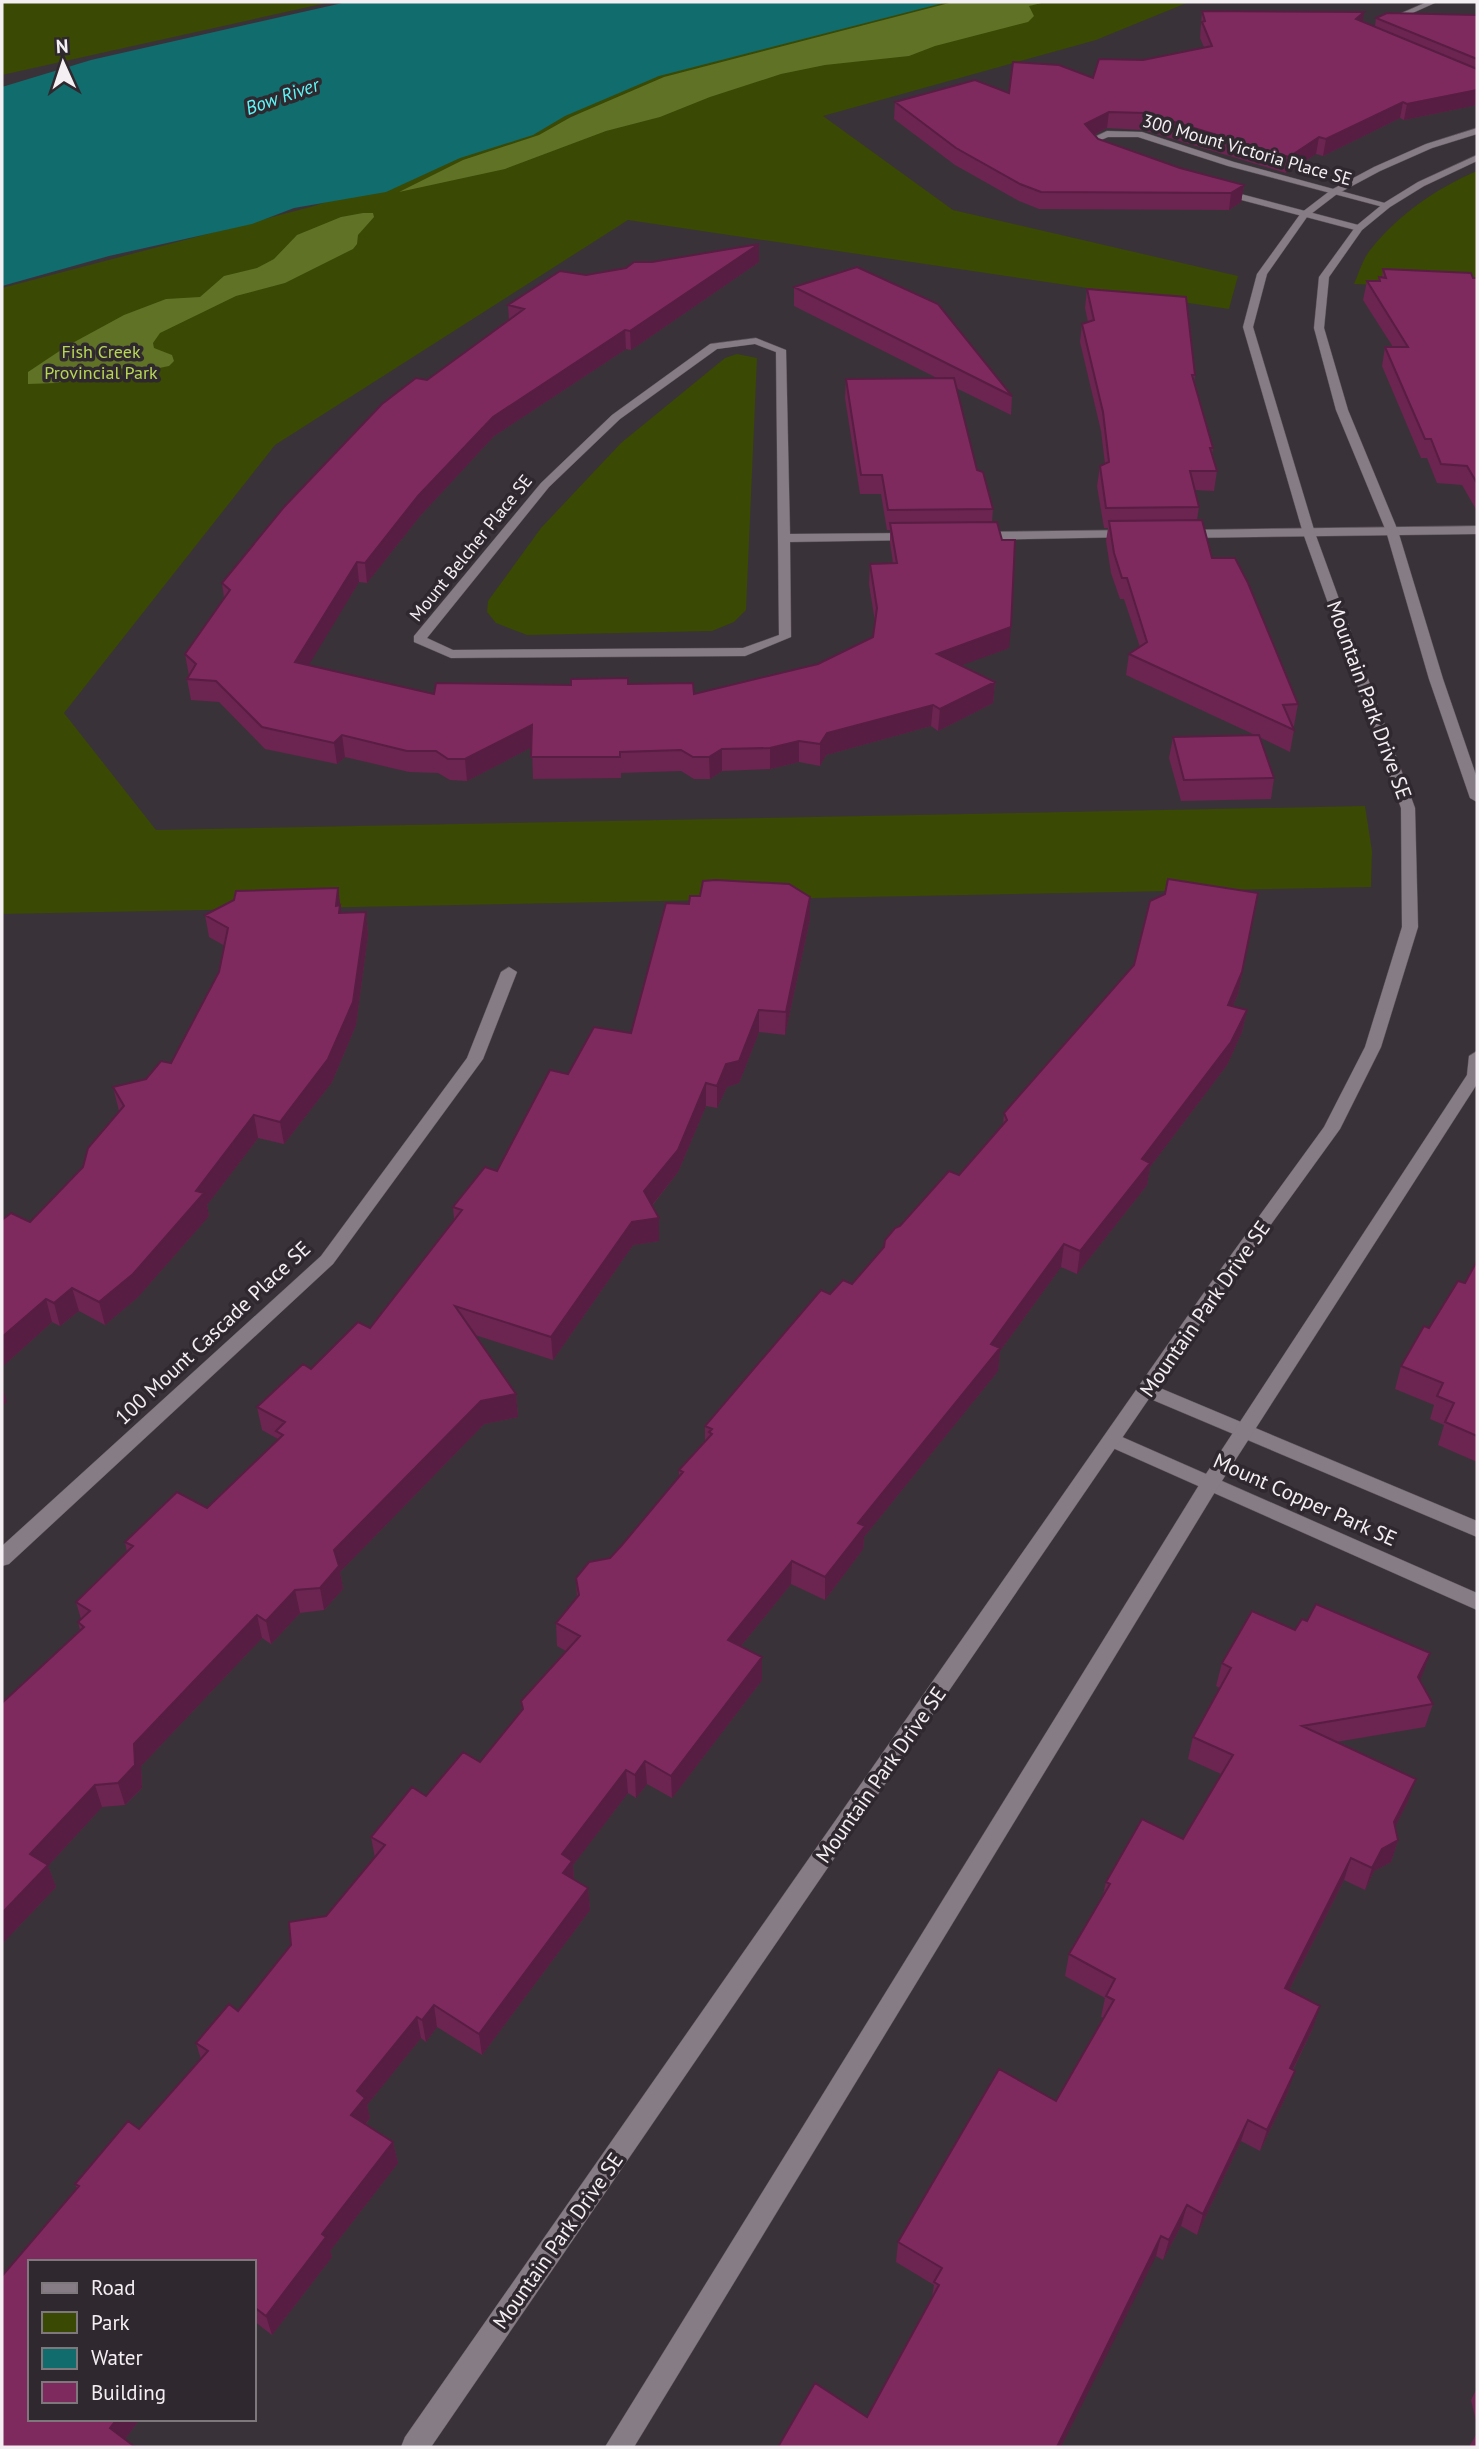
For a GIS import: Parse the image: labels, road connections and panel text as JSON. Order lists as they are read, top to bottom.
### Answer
{
  "streets": {
    "street": [
      "300 Mount Victoria Place SE",
      "Mount Belcher Place SE",
      "Mountain Park Drive SE",
      "100 Mount Cascade Place SE",
      "Mount Copper Park SE"
    ]
  },
  "crossings": [
    ["300 Mount Victoria Place SE", "Mountain Park Drive SE"],
    ["Mountain Park Drive SE", "Mount Copper Park SE"]
  ],
  "water": ["Bow River"],
  "parks": ["Fish Creek Provincial Park"],
  "legend": [
    "Road",
    "Park",
    "Water",
    "Building"
  ],
  "north": "top"
}
